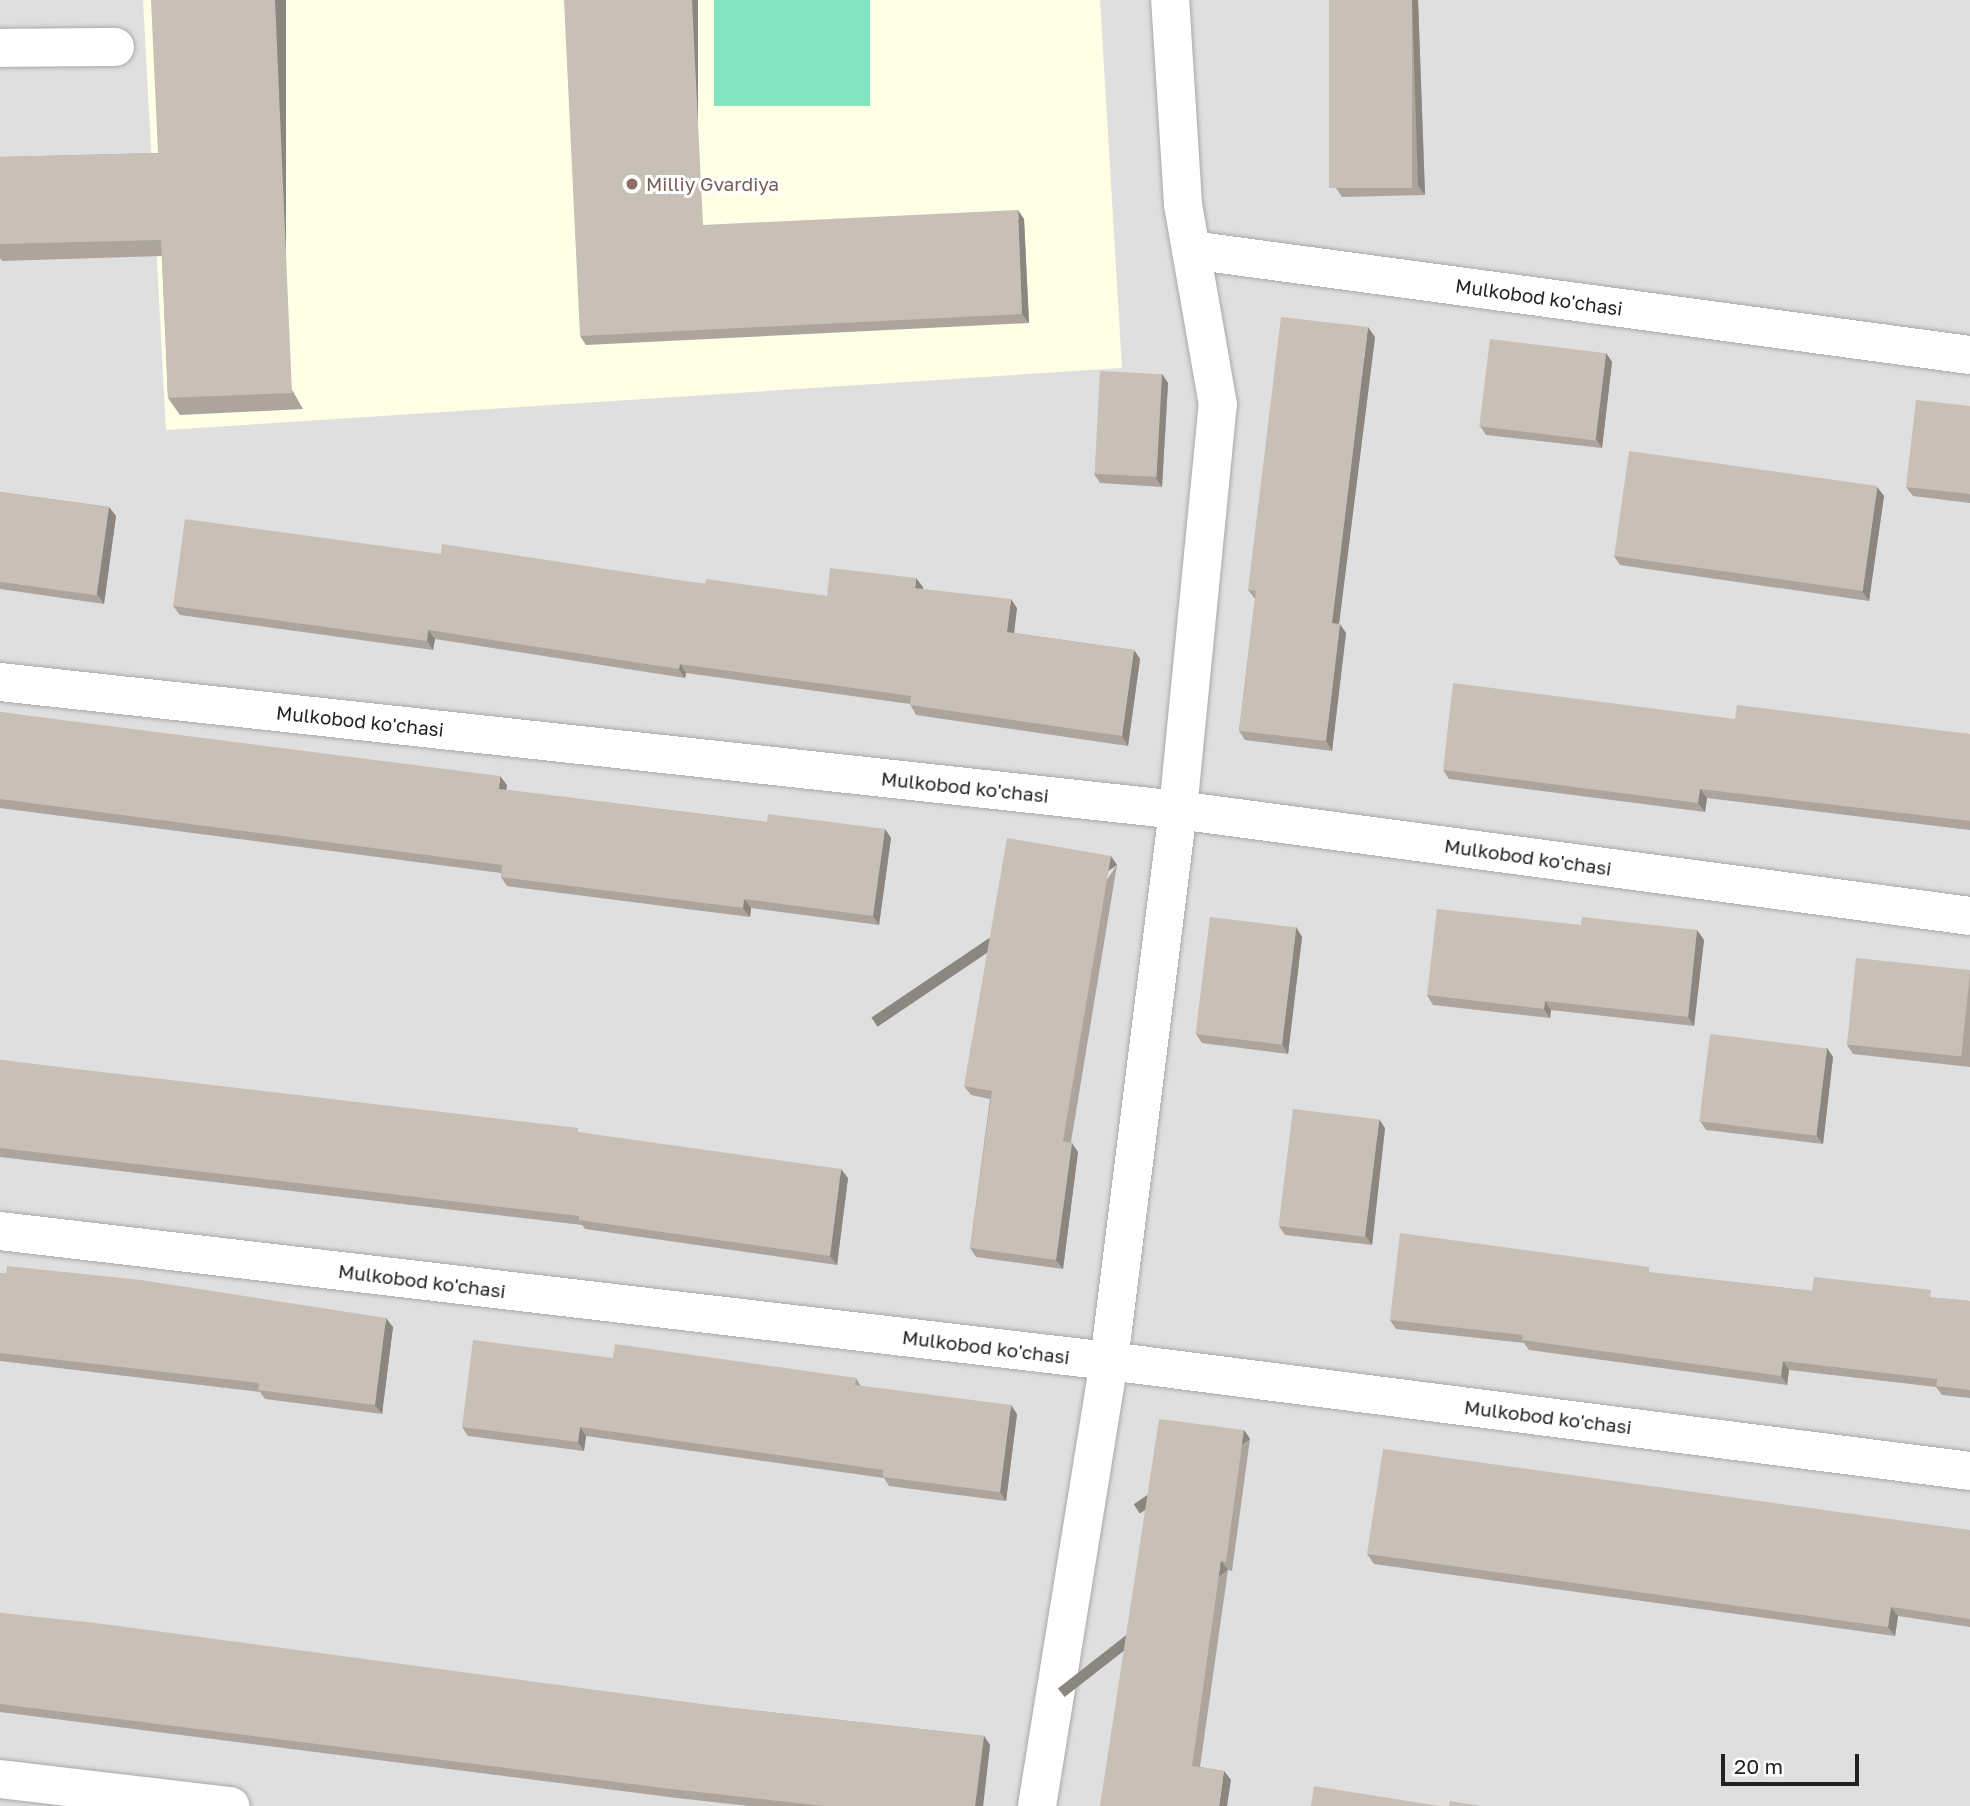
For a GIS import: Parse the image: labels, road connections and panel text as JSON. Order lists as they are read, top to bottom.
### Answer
{
  "streets": {
    "street": ["Mulkobod ko'chasi"]
  },
  "places": ["Milliy Gvardiya"],
  "scale_bar": "20 m"
}
